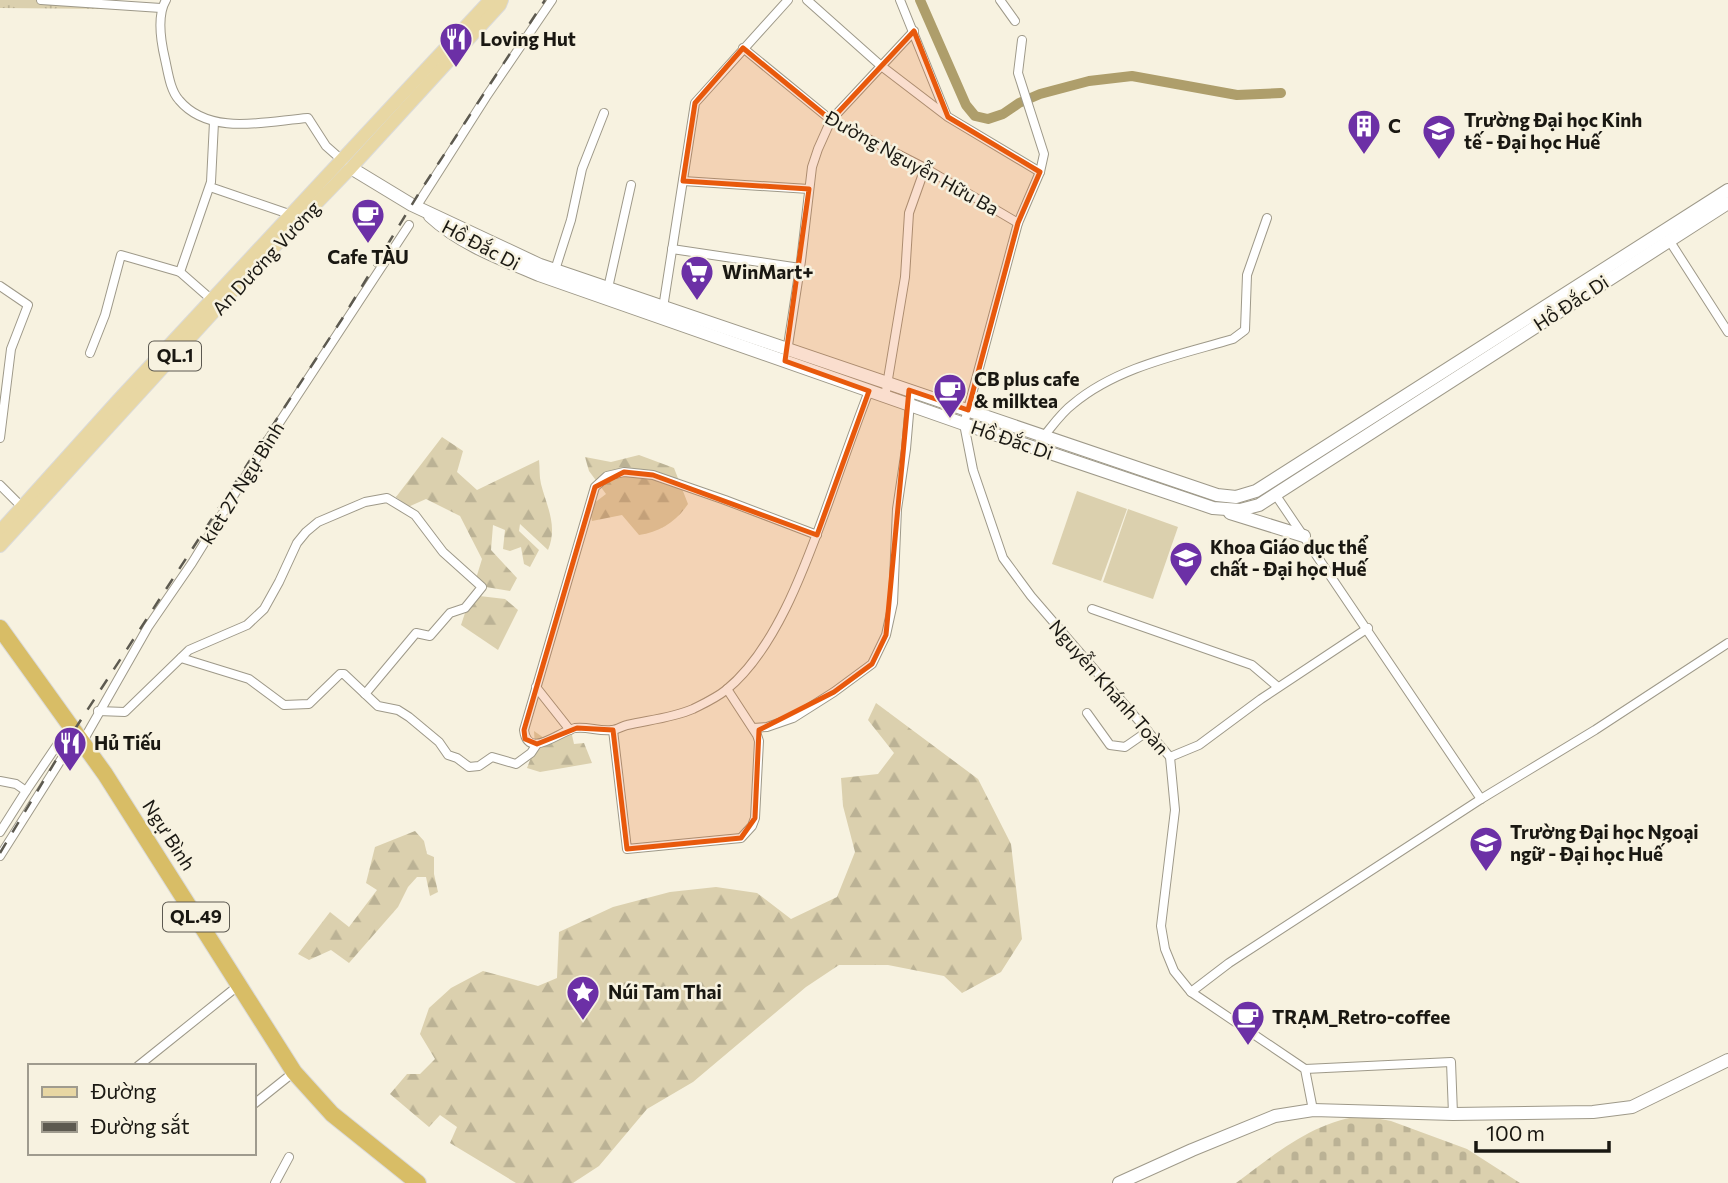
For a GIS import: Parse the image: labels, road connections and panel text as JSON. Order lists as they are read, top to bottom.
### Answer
{
  "streets": {
    "highway": ["Ngự Bình", "QL.49"],
    "main road": ["An Dương Vương", "QL.1"],
    "street": [
      "Đường Nguyễn Hữu Ba",
      "Hồ Đắc Di",
      "kiet 27 Ngự Bình",
      "Nguyễn Khánh Toàn"
    ]
  },
  "crossings": [
    ["Hồ Đắc Di", "Nguyễn Khánh Toàn"],
    ["kiet 27 Ngự Bình", "Ngự Bình"]
  ],
  "places": {
    "restaurant": ["Loving Hut", "Hủ Tiếu"],
    "building": ["C"],
    "school or university": ["Trường Đại học Kinh tế - Đại học Huế", "Khoa Giáo dục thể chất - Đại học Huế", "Trường Đại học Ngoại ngữ - Đại học Huế"],
    "cafe": ["Cafe TÀU", "CB plus cafe & milktea", "TRẠM_Retro-coffee"],
    "supermarket": ["WinMart+"],
    "place": ["Núi Tam Thai"]
  },
  "legend": ["Đường", "Đường sắt"],
  "scale_bar": "100 m"
}
